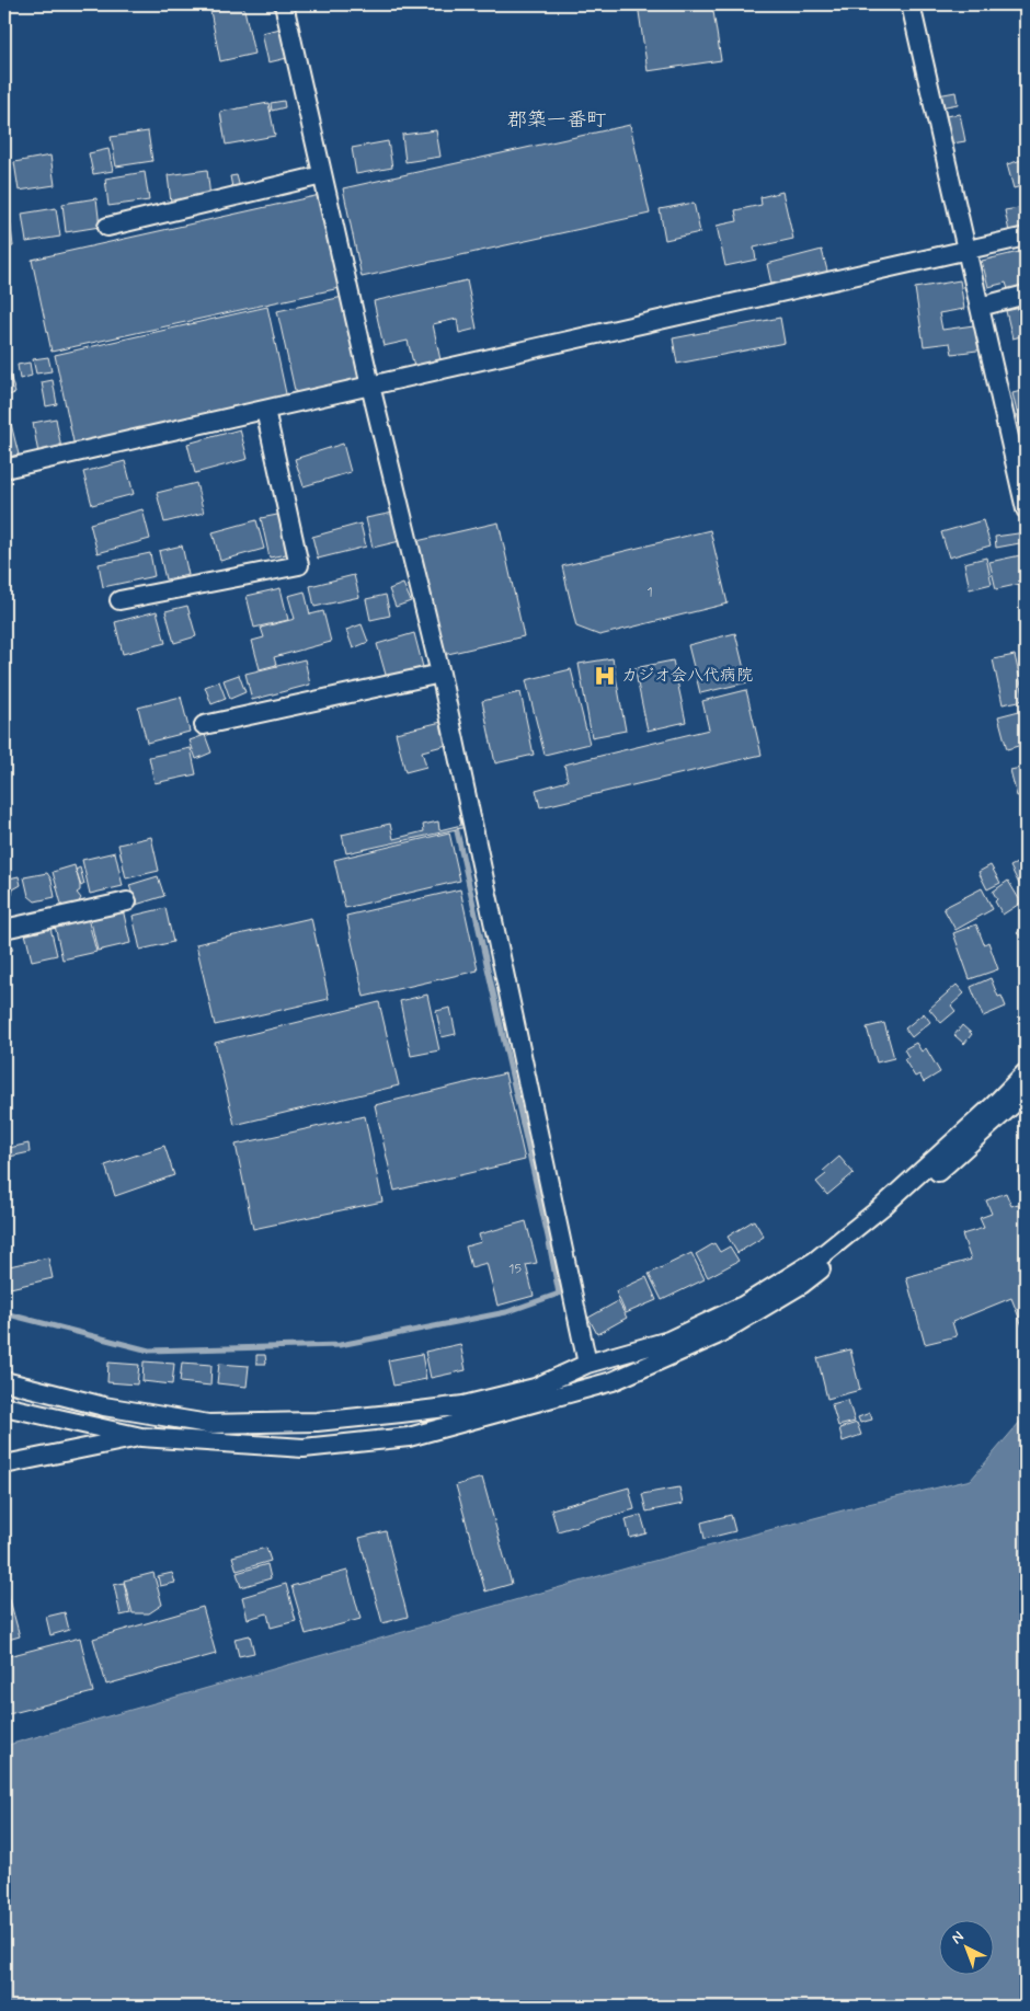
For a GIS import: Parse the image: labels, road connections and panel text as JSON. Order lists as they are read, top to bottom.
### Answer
{
  "districts": ["郡築一番町"],
  "places": {
    "hospital": ["カジオ会八代病院"]
  },
  "house_numbers": ["1", "15"],
  "north": "top left"
}
